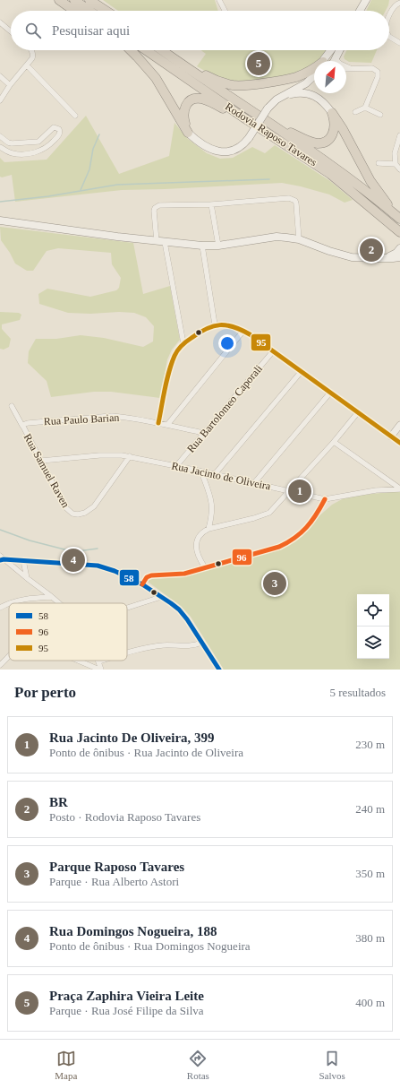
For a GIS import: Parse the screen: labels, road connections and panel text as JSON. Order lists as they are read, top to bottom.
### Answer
{
  "streets": {
    "highway": ["Rodovia Raposo Tavares"],
    "street": [
      "Rua Bartolomeo Caporali",
      "Rua Paulo Barian",
      "Rua Samuel Raven",
      "Rua Jacinto de Oliveira"
    ]
  },
  "crossings": [
    ["Rua Bartolomeo Caporali", "Rua Paulo Barian"],
    ["Rua Bartolomeo Caporali", "Rua Jacinto de Oliveira"],
    ["Rua Paulo Barian", "Rua Samuel Raven"],
    ["Rua Samuel Raven", "Rua Jacinto de Oliveira"]
  ],
  "lines": ["transit line 95", "transit line 96", "transit line 58"],
  "legend": ["58", "96", "95"],
  "north": "top right",
  "page": {
    "search": "Pesquisar aqui",
    "pins": [
      "5",
      "2",
      "1",
      "4",
      "3"
    ],
    "heading": ["Por perto", "5 resultados"],
    "list": [
      {
        "mark": "1",
        "name": "Rua Jacinto De Oliveira, 399",
        "note": "Ponto de ônibus · Rua Jacinto de Oliveira",
        "value": "230 m"
      },
      {
        "mark": "2",
        "name": "BR",
        "note": "Posto · Rodovia Raposo Tavares",
        "value": "240 m"
      },
      {
        "mark": "3",
        "name": "Parque Raposo Tavares",
        "note": "Parque · Rua Alberto Astori",
        "value": "350 m"
      },
      {
        "mark": "4",
        "name": "Rua Domingos Nogueira, 188",
        "note": "Ponto de ônibus · Rua Domingos Nogueira",
        "value": "380 m"
      },
      {
        "mark": "5",
        "name": "Praça Zaphira Vieira Leite",
        "note": "Parque · Rua José Filipe da Silva",
        "value": "400 m"
      }
    ],
    "nav": ["Mapa", "Rotas", "Salvos"]
  }
}
